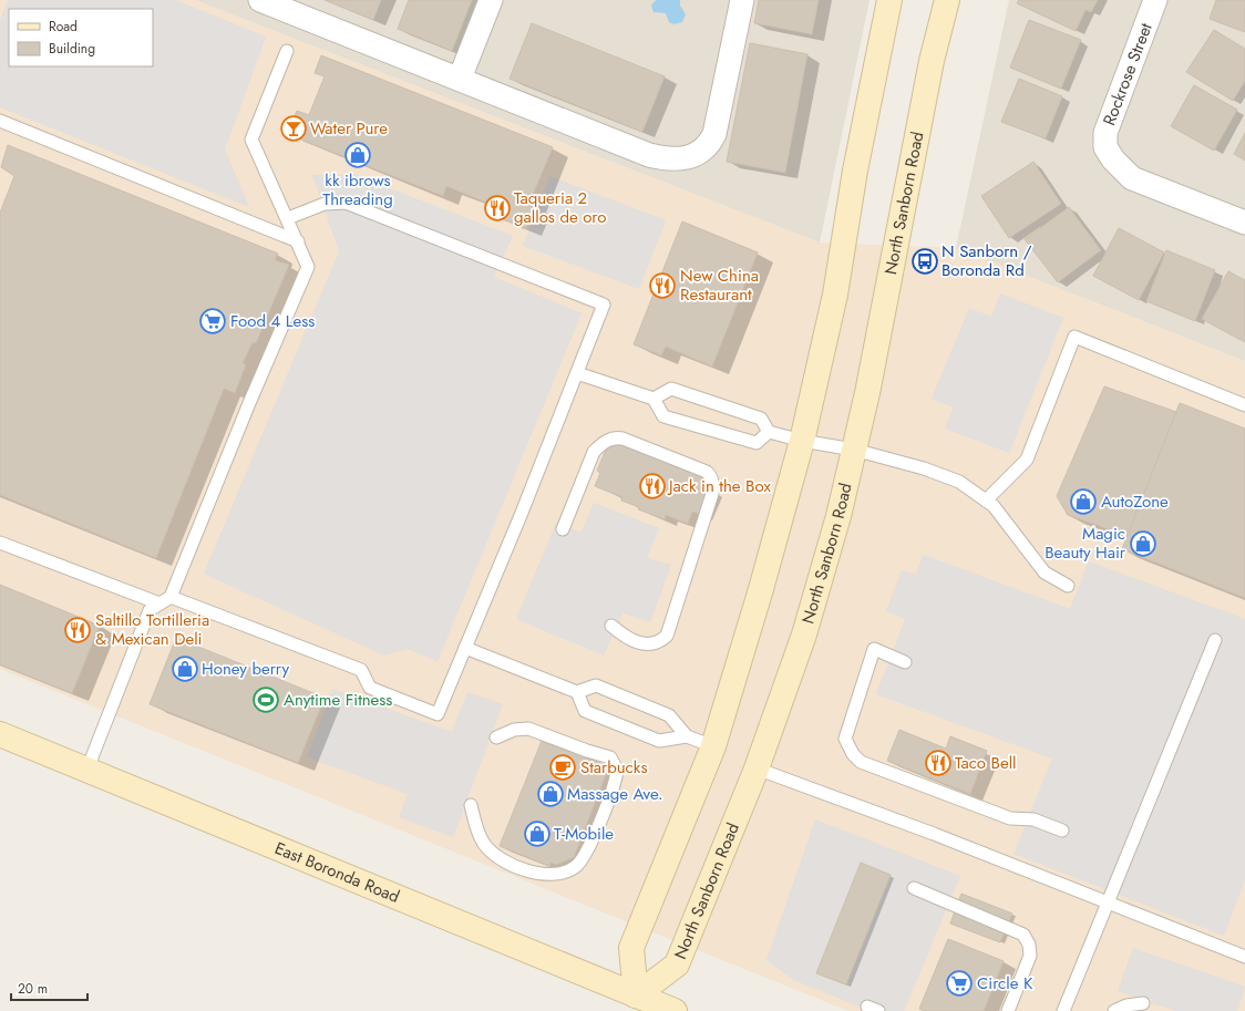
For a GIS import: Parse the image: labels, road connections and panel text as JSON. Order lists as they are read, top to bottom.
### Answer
{
  "streets": {
    "main road": ["North Sanborn Road", "East Boronda Road"],
    "street": ["Rockrose Street"]
  },
  "crossings": [
    ["North Sanborn Road", "East Boronda Road"]
  ],
  "places": {
    "bar": ["Water Pure"],
    "shop": [
      "kk ibrows Threading",
      "AutoZone",
      "Magic Beauty Hair",
      "Honey berry",
      "Massage Ave.",
      "T-Mobile"
    ],
    "restaurant": [
      "Taqueria 2 gallos de oro",
      "New China Restaurant",
      "Jack in the Box",
      "Saltillo Tortilleria & Mexican Deli",
      "Taco Bell"
    ],
    "bus stop": ["N Sanborn / Boronda Rd"],
    "supermarket": ["Food 4 Less", "Circle K"],
    "sports": ["Anytime Fitness"],
    "cafe": ["Starbucks"]
  },
  "legend": ["Road", "Building"],
  "scale_bar": "20 m"
}
